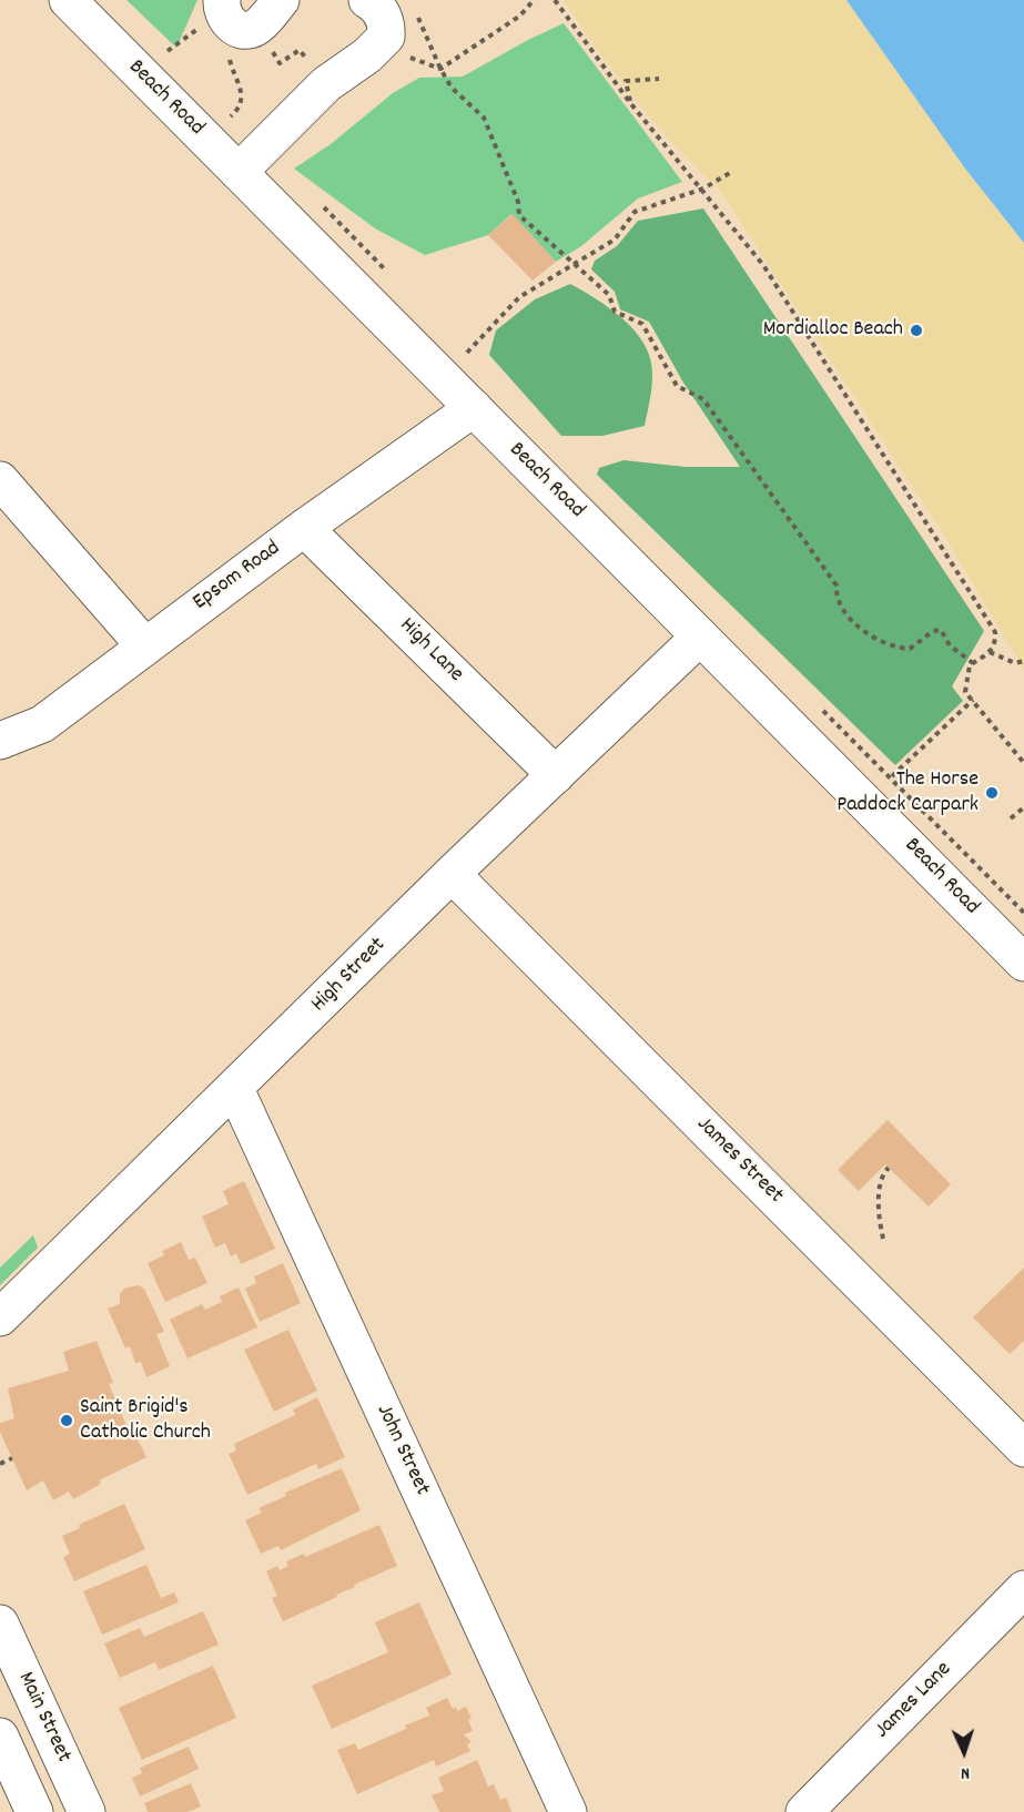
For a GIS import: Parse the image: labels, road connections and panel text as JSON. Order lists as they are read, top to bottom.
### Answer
{
  "streets": {
    "main road": [
      "Beach Road",
      "Epsom Road",
      "High Lane",
      "High Street",
      "James Street",
      "John Street",
      "James Lane",
      "Main Street"
    ]
  },
  "crossings": [
    ["Beach Road", "Epsom Road"],
    ["Beach Road", "High Street"],
    ["Epsom Road", "High Lane"],
    ["High Lane", "High Street"],
    ["High Street", "James Street"],
    ["High Street", "John Street"]
  ],
  "places": ["Mordialloc Beach", "The Horse Paddock Carpark", "Saint Brigid's Catholic Church"],
  "north": "bottom"
}
